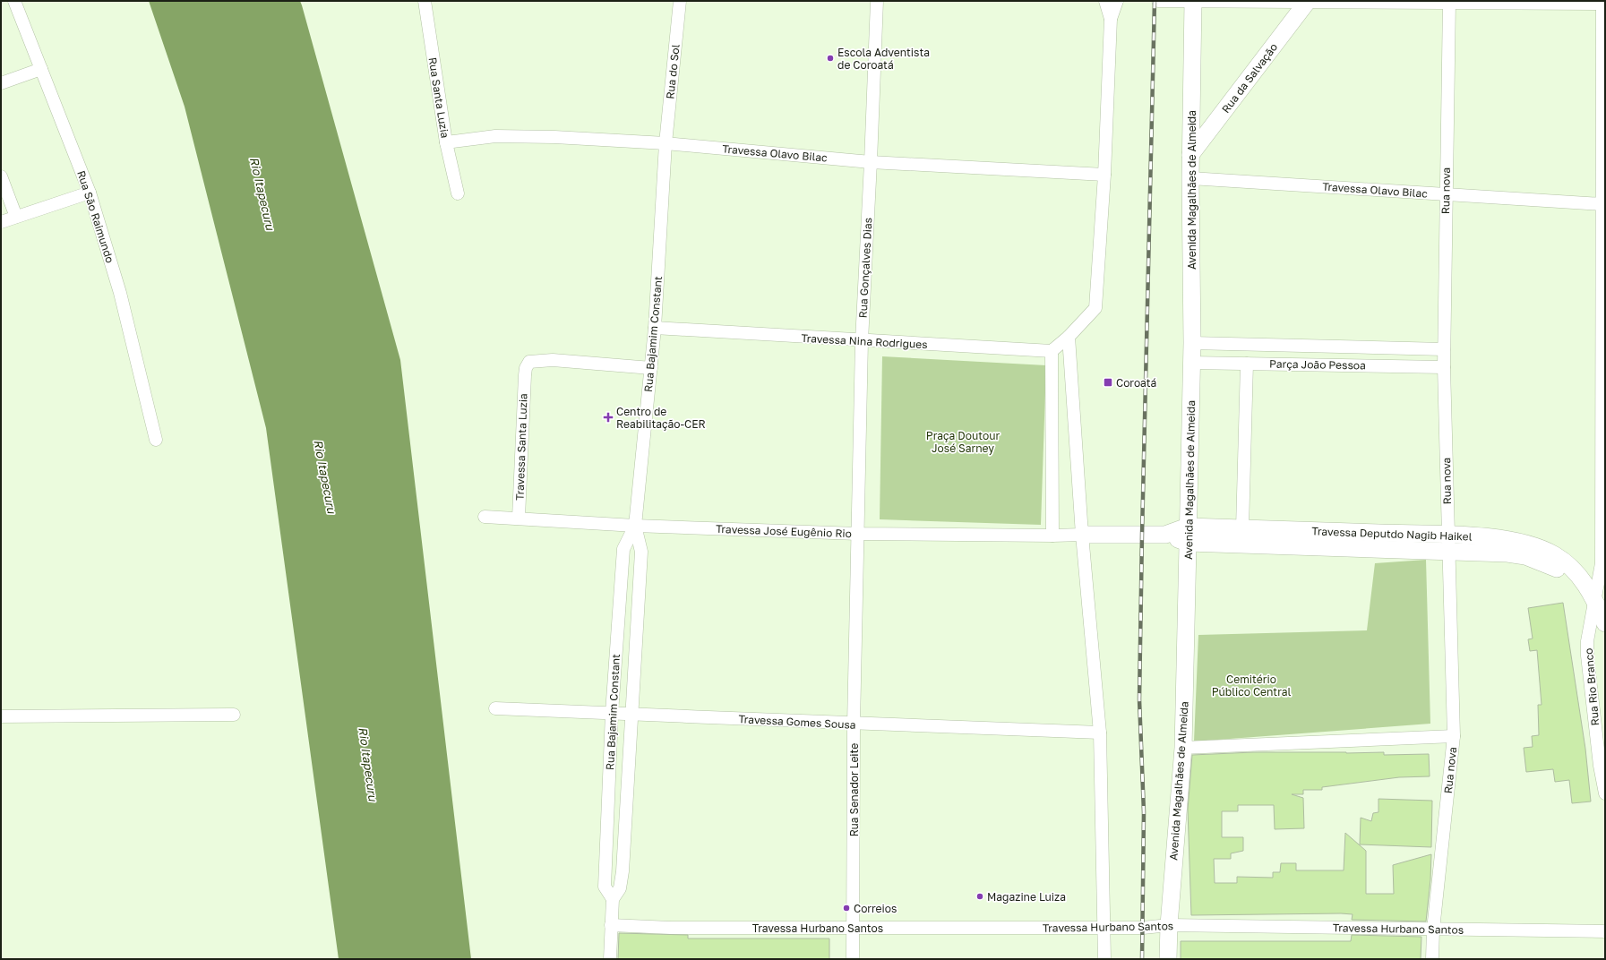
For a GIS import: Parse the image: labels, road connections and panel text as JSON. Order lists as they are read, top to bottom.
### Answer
{
  "streets": {
    "street": [
      "Rua do Sol",
      "Rua da Salvação",
      "Rua Santa Luzia",
      "Travessa Olavo Bilac",
      "Avenida Magalhães de Almeida",
      "Rua nova",
      "Rua São Raimundo",
      "Rua Gonçalves Dias",
      "Rua Bajamim Constant",
      "Travessa Nina Rodrigues",
      "Parça João Pessoa",
      "Travessa Santa Luzia",
      "Travessa José Eugênio Rio",
      "Travessa Deputdo Nagib Haikel",
      "Rua Rio Branco",
      "Travessa Gomes Sousa",
      "Rua Senador Leite",
      "Travessa Hurbano Santos"
    ]
  },
  "crossings": [
    ["Rua do Sol", "Travessa Olavo Bilac"],
    ["Rua do Sol", "Rua Bajamim Constant"],
    ["Rua da Salvação", "Avenida Magalhães de Almeida"],
    ["Rua Santa Luzia", "Travessa Olavo Bilac"],
    ["Travessa Olavo Bilac", "Avenida Magalhães de Almeida"],
    ["Travessa Olavo Bilac", "Rua nova"],
    ["Travessa Olavo Bilac", "Rua Gonçalves Dias"],
    ["Travessa Olavo Bilac", "Rua Bajamim Constant"],
    ["Travessa Olavo Bilac", "Rua Rio Branco"],
    ["Avenida Magalhães de Almeida", "Parça João Pessoa"],
    ["Avenida Magalhães de Almeida", "Travessa Deputdo Nagib Haikel"],
    ["Avenida Magalhães de Almeida", "Travessa Hurbano Santos"],
    ["Rua nova", "Parça João Pessoa"],
    ["Rua nova", "Travessa Deputdo Nagib Haikel"],
    ["Rua nova", "Travessa Hurbano Santos"],
    ["Rua Gonçalves Dias", "Travessa Nina Rodrigues"],
    ["Rua Gonçalves Dias", "Travessa José Eugênio Rio"],
    ["Rua Gonçalves Dias", "Rua Senador Leite"],
    ["Rua Bajamim Constant", "Travessa Nina Rodrigues"],
    ["Rua Bajamim Constant", "Travessa Santa Luzia"],
    ["Rua Bajamim Constant", "Travessa José Eugênio Rio"],
    ["Rua Bajamim Constant", "Travessa Gomes Sousa"],
    ["Rua Bajamim Constant", "Travessa Hurbano Santos"],
    ["Travessa Santa Luzia", "Travessa José Eugênio Rio"],
    ["Travessa José Eugênio Rio", "Travessa Deputdo Nagib Haikel"],
    ["Travessa José Eugênio Rio", "Rua Senador Leite"],
    ["Travessa Deputdo Nagib Haikel", "Rua Rio Branco"],
    ["Travessa Gomes Sousa", "Rua Senador Leite"],
    ["Rua Senador Leite", "Travessa Hurbano Santos"]
  ],
  "water": ["Rio Itapecuru"],
  "parks": ["Praça Doutour José Sarney", "Cemitério Público Central"],
  "places": {
    "other": ["Escola Adventista de Coroatá", "Magazine Luiza", "Correios"],
    "transit": ["Coroatá"],
    "health": ["Centro de Reabilitação-CER"]
  }
}
